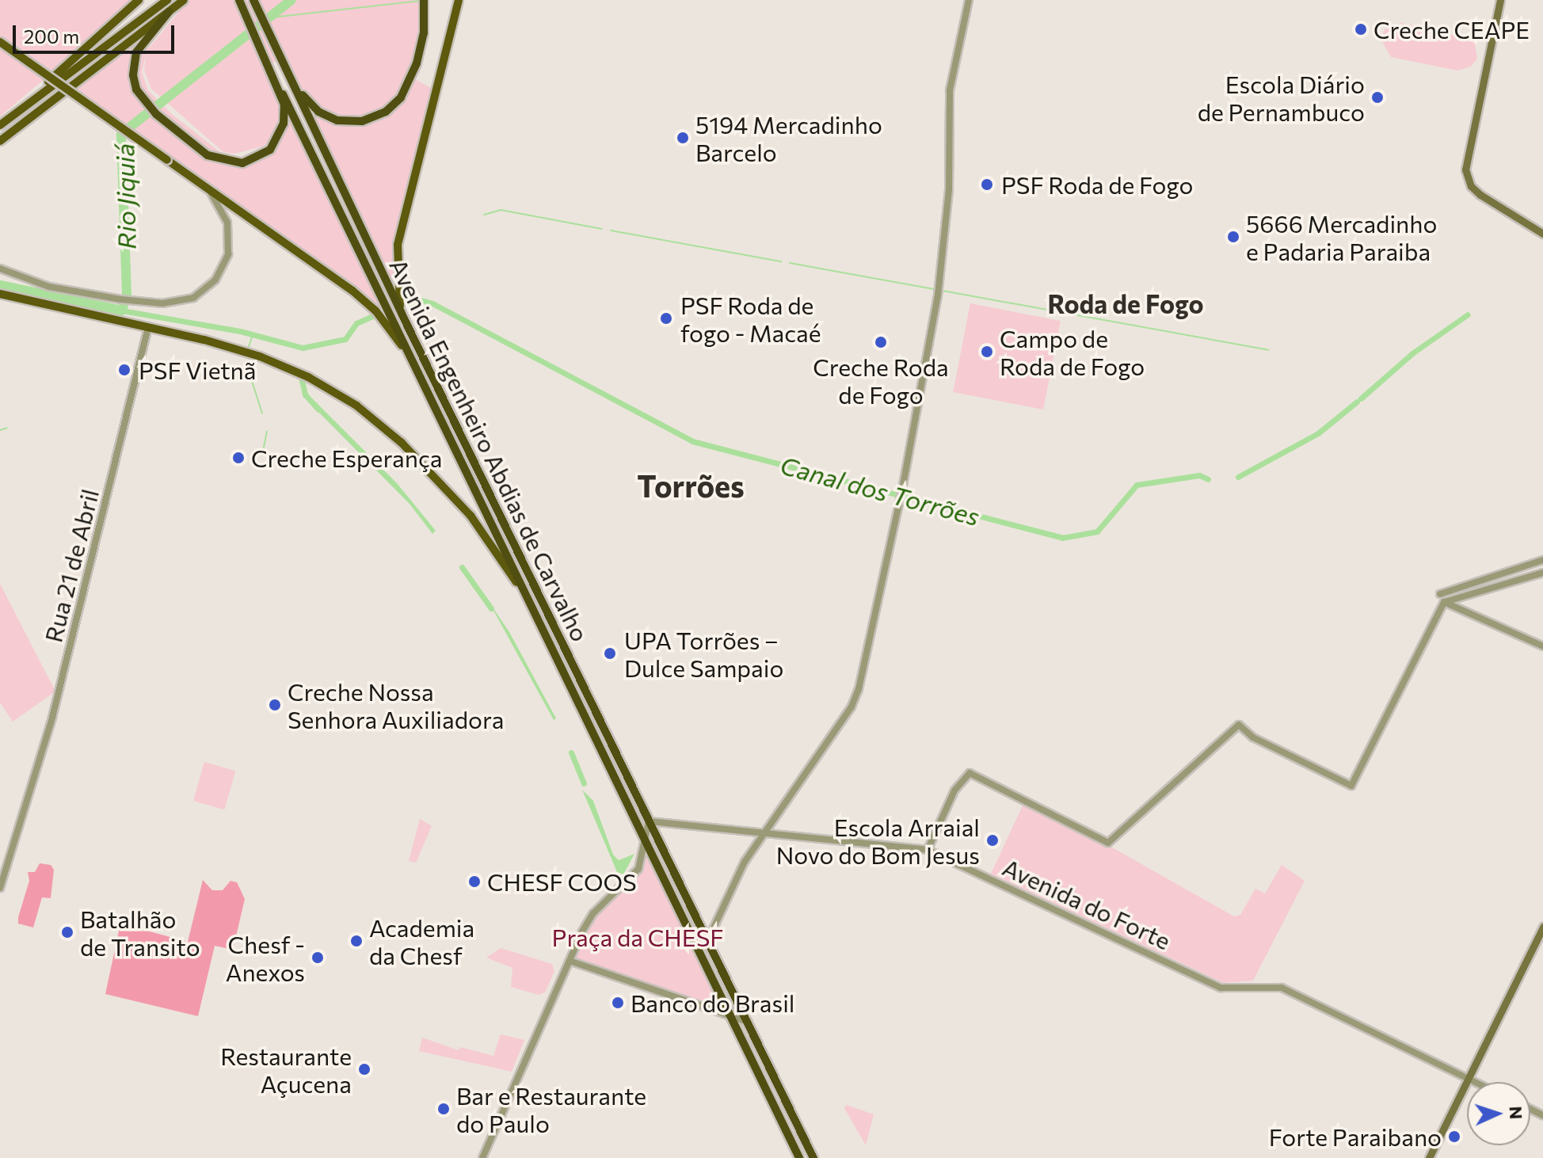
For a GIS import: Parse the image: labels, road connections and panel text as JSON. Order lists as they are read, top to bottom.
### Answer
{
  "streets": {
    "highway": ["Avenida Engenheiro Abdias de Carvalho"],
    "street": ["Rua 21 de Abril", "Avenida do Forte"]
  },
  "crossings": [
    ["Avenida Engenheiro Abdias de Carvalho", "Avenida do Forte"]
  ],
  "districts": ["Roda de Fogo", "Torrões"],
  "water": ["Rio Jiquiá", "Canal dos Torrões"],
  "parks": ["Praça da CHESF"],
  "places": [
    "Creche CEAPE",
    "Escola Diário de Pernambuco",
    "5194 Mercadinho Barcelo",
    "PSF Roda de Fogo",
    "5666 Mercadinho e Padaria Paraiba",
    "PSF Roda de fogo - Macaé",
    "Creche Roda de Fogo",
    "Campo de Roda de Fogo",
    "PSF Vietnã",
    "Creche Esperança",
    "UPA Torrões – Dulce Sampaio",
    "Creche Nossa Senhora Auxiliadora",
    "Escola Arraial Novo do Bom Jesus",
    "CHESF COOS",
    "Batalhão de Transito",
    "Academia da Chesf",
    "Chesf - Anexos",
    "Banco do Brasil",
    "Restaurante Açucena",
    "Bar e Restaurante do Paulo",
    "Forte Paraibano"
  ],
  "scale_bar": "200 m",
  "north": "right"
}
